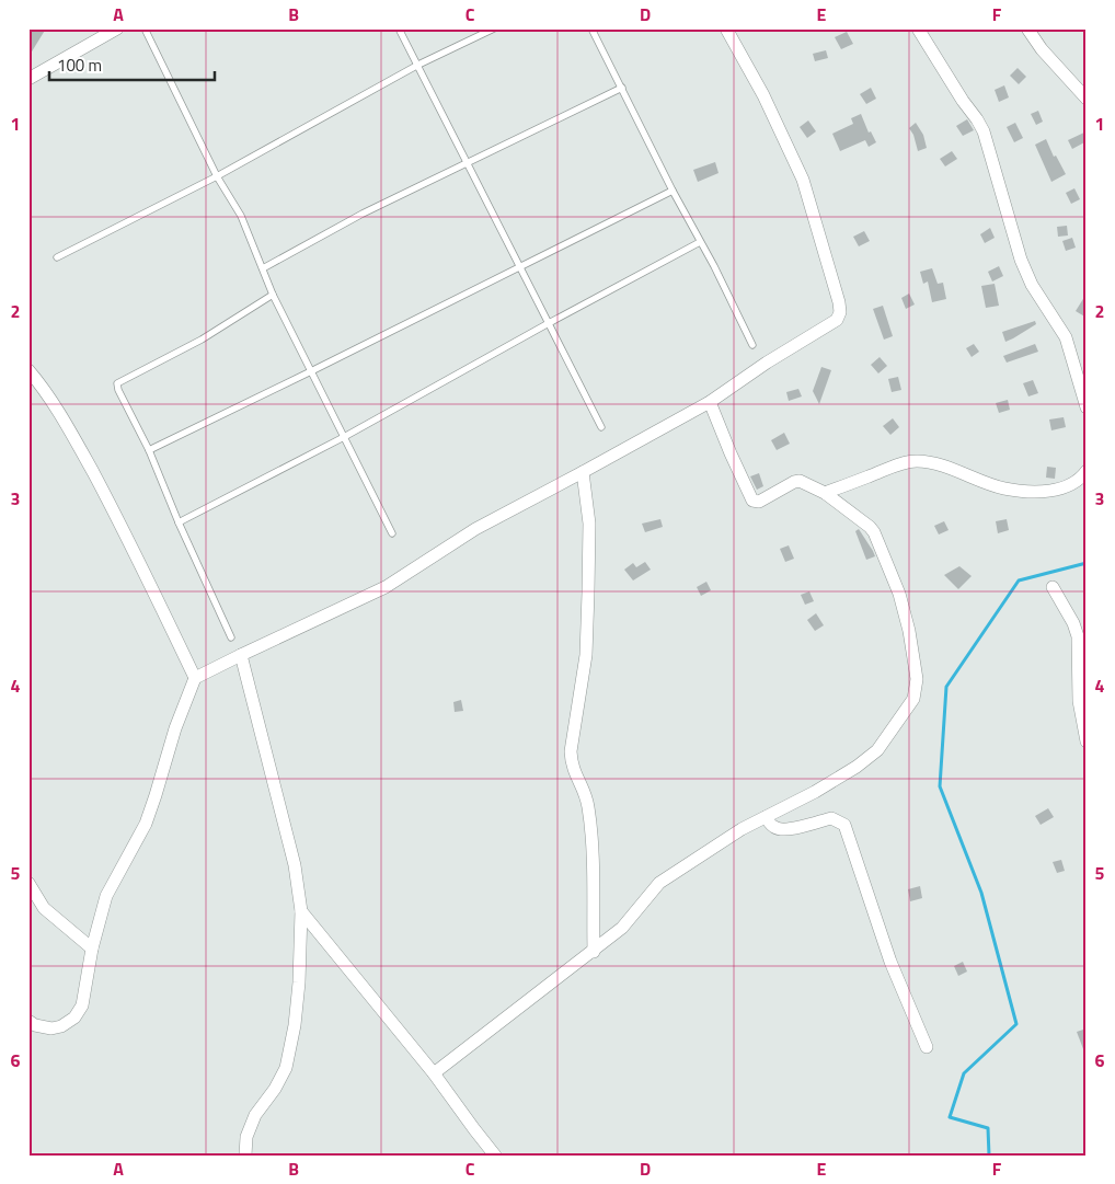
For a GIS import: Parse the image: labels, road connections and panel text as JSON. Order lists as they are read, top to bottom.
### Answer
{
  "scale_bar": "100 m",
  "grid": {
    "columns": [
      "A",
      "B",
      "C",
      "D",
      "E",
      "F"
    ],
    "rows": [
      "1",
      "2",
      "3",
      "4",
      "5",
      "6"
    ]
  }
}
